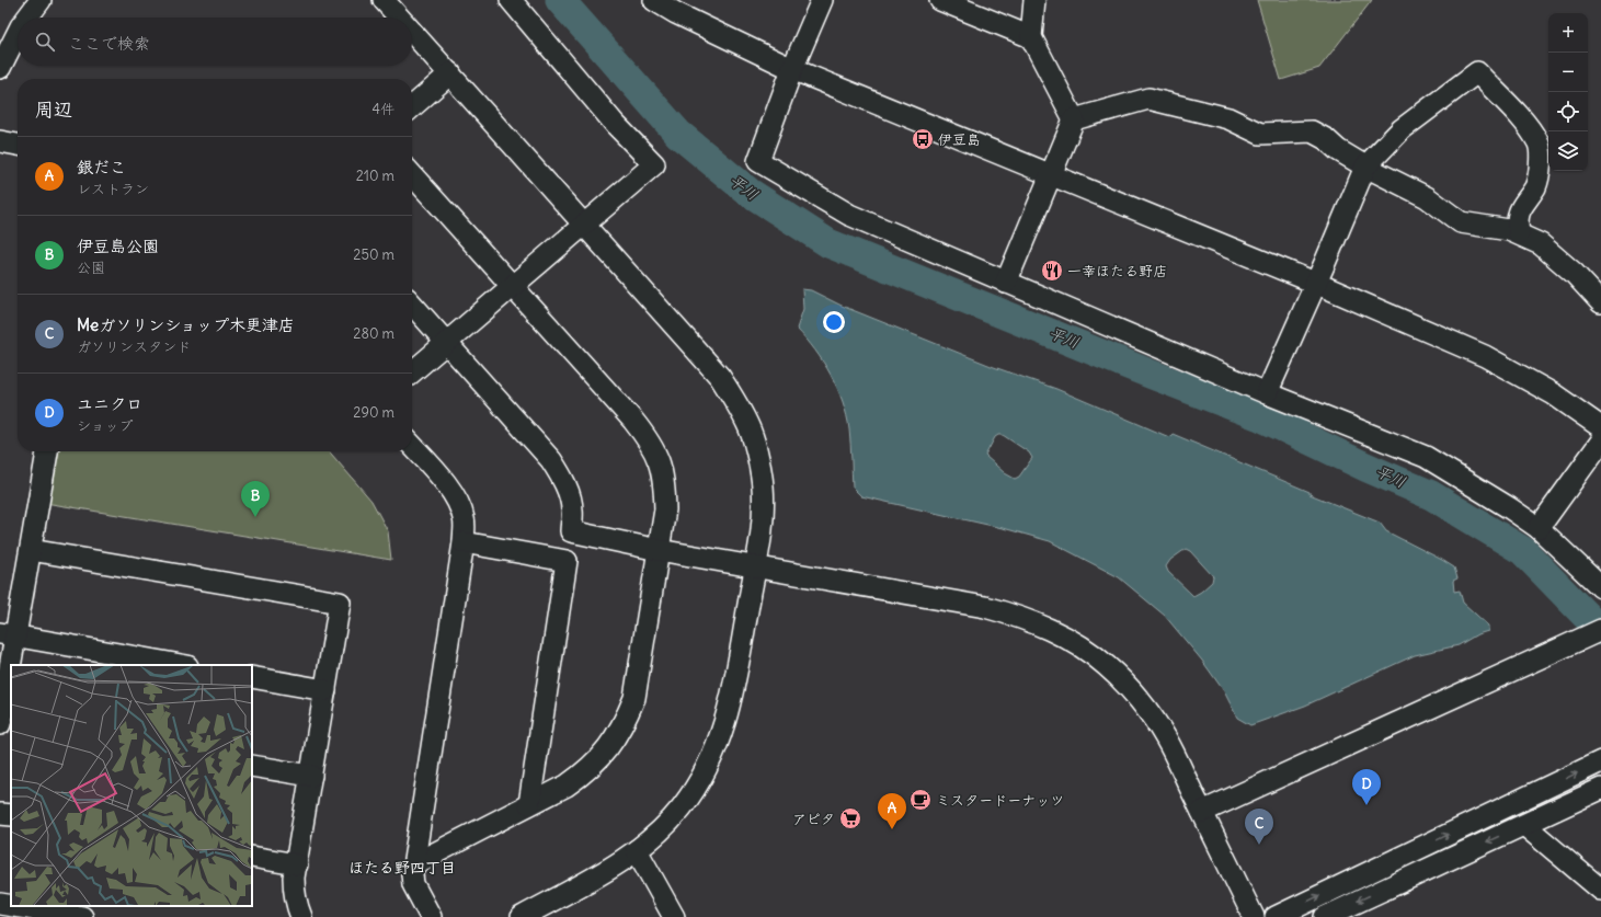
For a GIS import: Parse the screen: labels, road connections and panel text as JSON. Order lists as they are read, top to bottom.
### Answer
{
  "districts": ["ほたる野四丁目"],
  "water": ["平川"],
  "places": {
    "bus stop": ["伊豆島"],
    "restaurant": ["一幸ほたる野店"],
    "cafe": ["ミスタードーナッツ"],
    "supermarket": ["アピタ"]
  },
  "page": {
    "map_buttons": ["+", "−"],
    "search": "ここで検索",
    "heading": ["周辺", "4件"],
    "list": [
      {
        "mark": "A",
        "name": "銀だこ",
        "note": "レストラン",
        "value": "210 m"
      },
      {
        "mark": "B",
        "name": "伊豆島公園",
        "note": "公園",
        "value": "250 m"
      },
      {
        "mark": "C",
        "name": "Meガソリンショップ木更津店",
        "note": "ガソリンスタンド",
        "value": "280 m"
      },
      {
        "mark": "D",
        "name": "ユニクロ",
        "note": "ショップ",
        "value": "290 m"
      }
    ],
    "pins": [
      "B",
      "D",
      "A",
      "C"
    ]
  }
}
